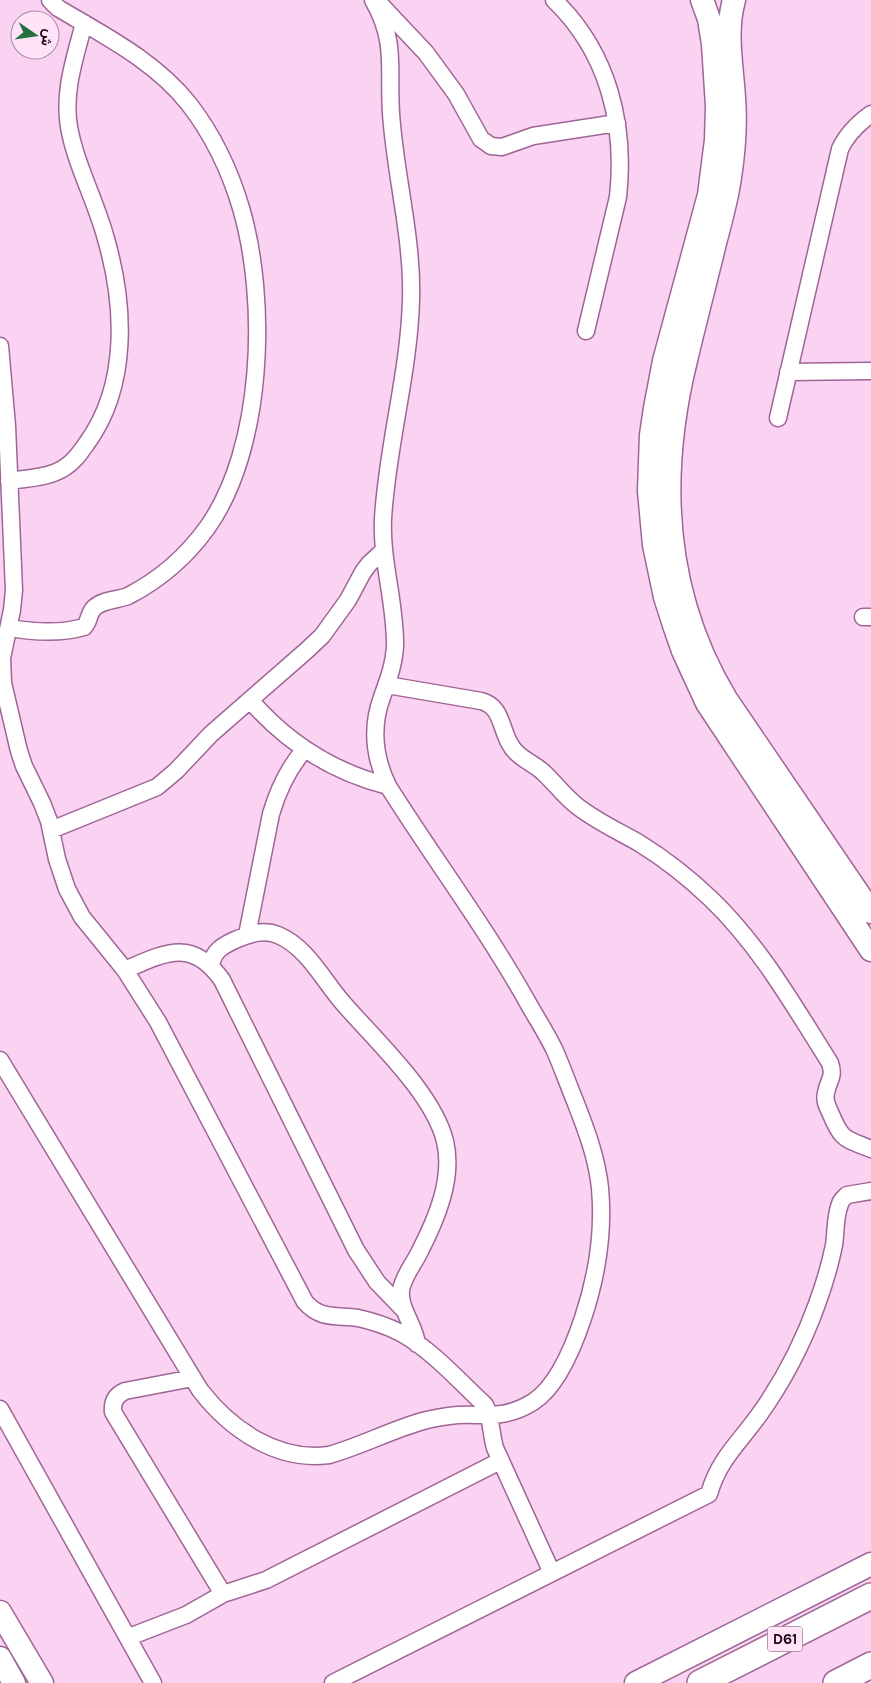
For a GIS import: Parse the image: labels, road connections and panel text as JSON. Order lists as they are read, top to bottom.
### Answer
{
  "streets": {
    "main road": ["D61"]
  },
  "north": "right"
}
